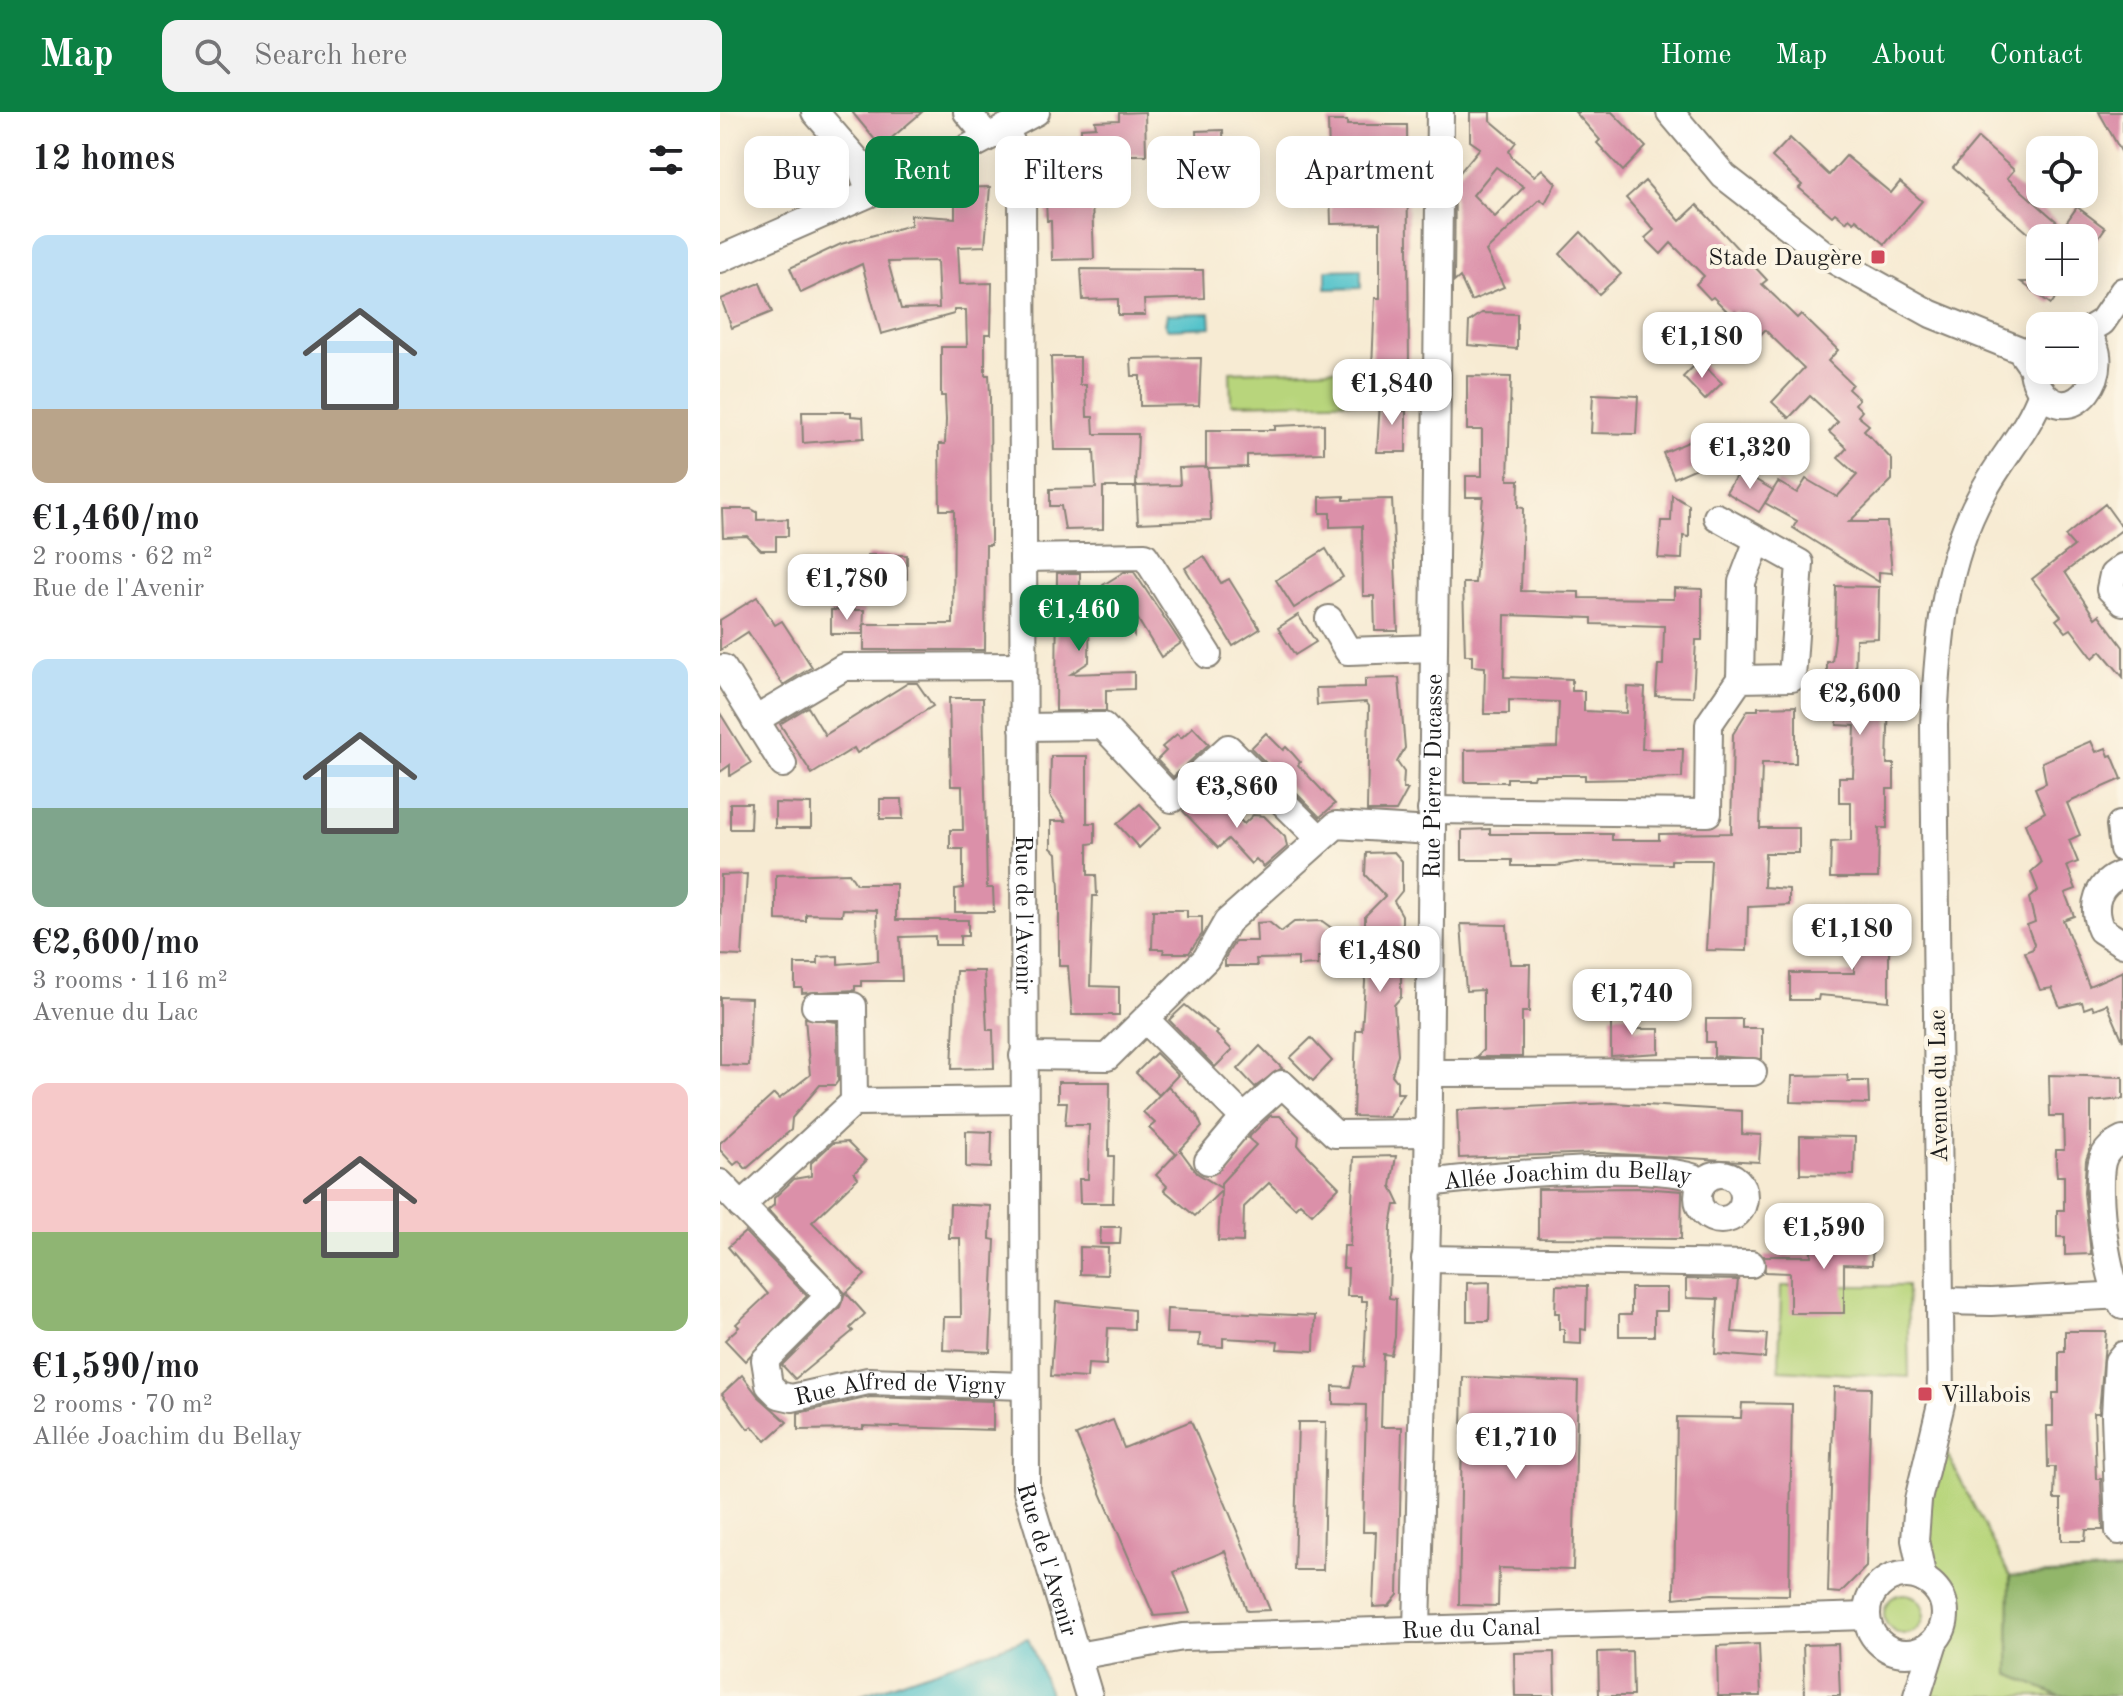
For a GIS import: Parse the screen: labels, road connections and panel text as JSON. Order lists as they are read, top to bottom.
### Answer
{
  "streets": {
    "street": [
      "Rue Pierre Ducasse",
      "Rue de l'Avenir",
      "Avenue du Lac",
      "Allée Joachim du Bellay",
      "Rue Alfred de Vigny",
      "Rue du Canal"
    ]
  },
  "crossings": [
    ["Rue Pierre Ducasse", "Allée Joachim du Bellay"],
    ["Rue Pierre Ducasse", "Rue du Canal"],
    ["Rue de l'Avenir", "Rue Alfred de Vigny"],
    ["Rue de l'Avenir", "Rue du Canal"],
    ["Avenue du Lac", "Rue du Canal"]
  ],
  "places": {
    "transit": ["Stade Daugère", "Villabois"]
  },
  "page": {
    "header": "Map",
    "search": "Search here",
    "nav": [
      "Home",
      "Map",
      "About",
      "Contact"
    ],
    "heading": "12 homes",
    "map_buttons": ["+", "−"],
    "chip": [
      "Buy",
      "Rent",
      "Filters",
      "New",
      "Apartment"
    ],
    "list": [
      {
        "name": "€1,460/mo",
        "note": "2 rooms · 62 m² · Rue de l'Avenir"
      },
      {
        "name": "€2,600/mo",
        "note": "3 rooms · 116 m² · Avenue du Lac"
      },
      {
        "name": "€1,590/mo",
        "note": "2 rooms · 70 m² · Allée Joachim du Bellay"
      }
    ],
    "price": [
      "€1,180",
      "€1,840",
      "€1,320",
      "€1,780",
      "€1,460",
      "€2,600",
      "€3,860",
      "€1,180",
      "€1,480",
      "€1,740",
      "€1,590",
      "€1,710"
    ]
  }
}
